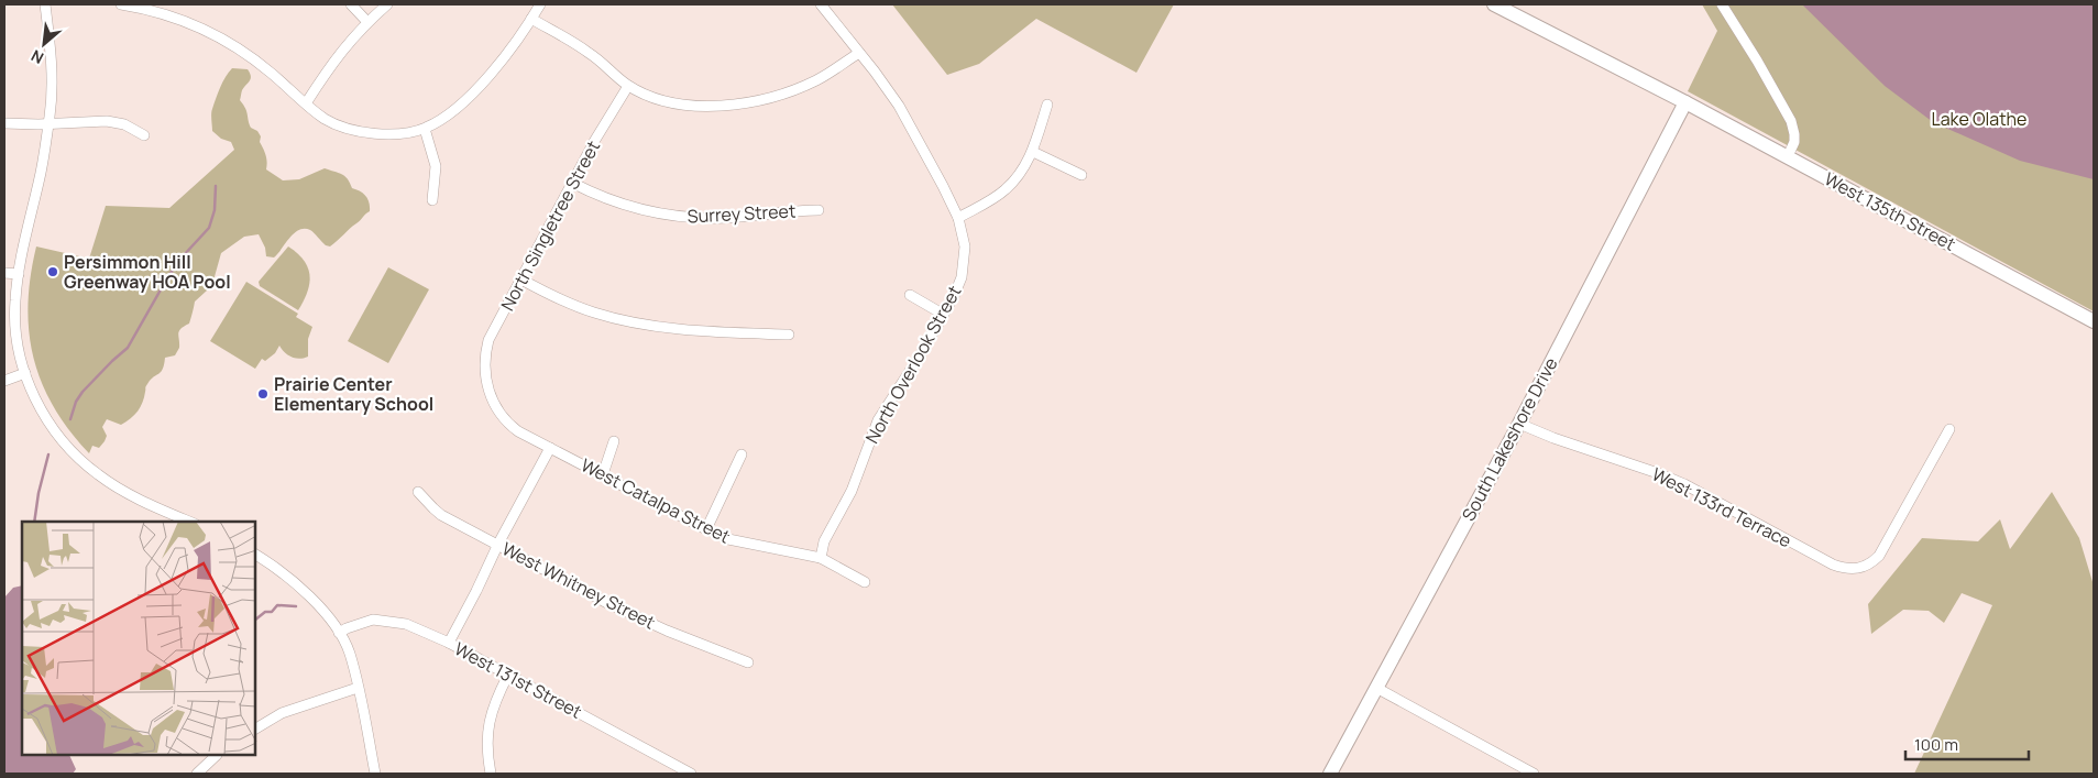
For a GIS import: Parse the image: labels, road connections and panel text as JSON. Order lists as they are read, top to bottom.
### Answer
{
  "streets": {
    "street": [
      "West 135th Street",
      "Surrey Street",
      "North Singletree Street",
      "North Overlook Street",
      "South Lakeshore Drive",
      "West Catalpa Street",
      "West 133rd Terrace",
      "West Whitney Street",
      "West 131st Street"
    ]
  },
  "crossings": [
    ["West 135th Street", "South Lakeshore Drive"],
    ["Surrey Street", "North Singletree Street"],
    ["North Singletree Street", "West Catalpa Street"],
    ["North Overlook Street", "West Catalpa Street"],
    ["South Lakeshore Drive", "West 133rd Terrace"]
  ],
  "parks": ["Lake Olathe"],
  "places": ["Persimmon Hill Greenway HOA Pool", "Prairie Center Elementary School"],
  "scale_bar": "100 m",
  "north": "bottom left"
}
